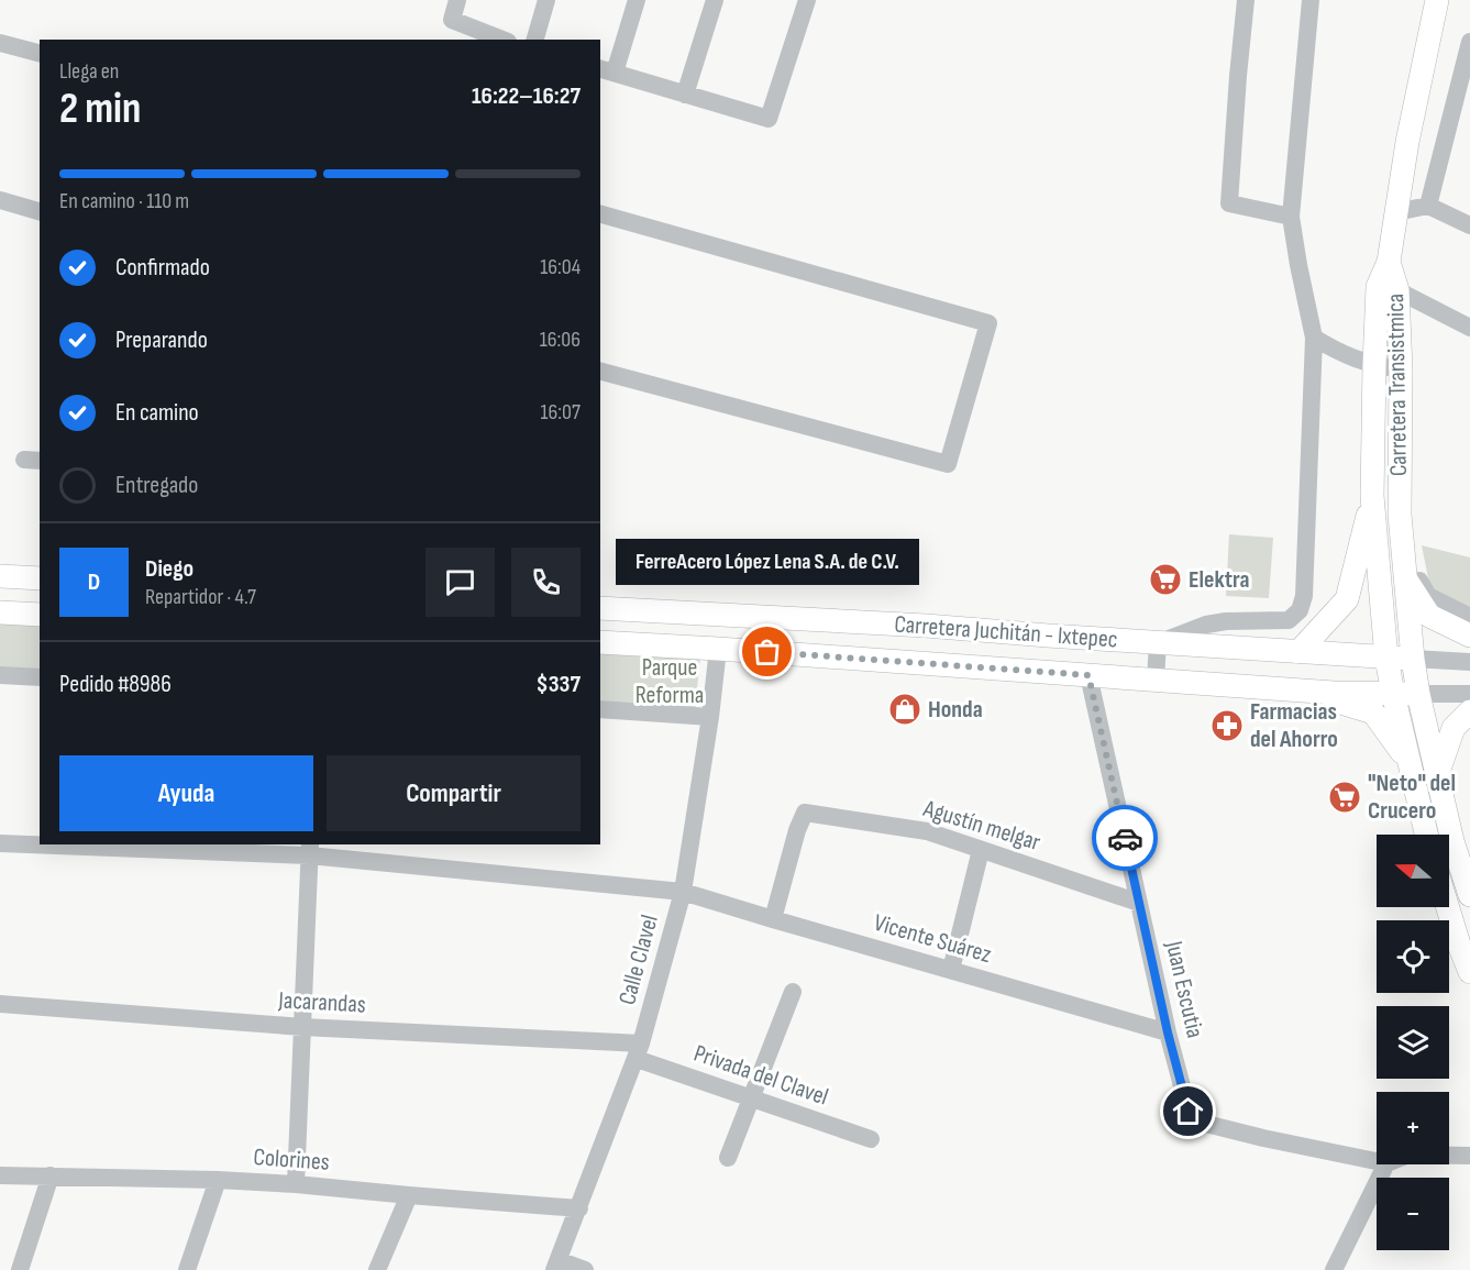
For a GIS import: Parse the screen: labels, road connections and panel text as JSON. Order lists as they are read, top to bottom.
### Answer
{
  "streets": {
    "main road": ["Carretera Transistmica", "Carretera Juchitán - Ixtepec"],
    "street": [
      "Agustín melgar",
      "Vicente Suárez",
      "Calle Clavel",
      "Juan Escutia",
      "Jacarandas",
      "Privada del Clavel",
      "Colorines"
    ]
  },
  "crossings": [
    ["Carretera Transistmica", "Carretera Juchitán - Ixtepec"],
    ["Carretera Juchitán - Ixtepec", "Calle Clavel"],
    ["Carretera Juchitán - Ixtepec", "Juan Escutia"],
    ["Agustín melgar", "Vicente Suárez"],
    ["Agustín melgar", "Juan Escutia"],
    ["Vicente Suárez", "Calle Clavel"],
    ["Vicente Suárez", "Juan Escutia"],
    ["Calle Clavel", "Jacarandas"],
    ["Calle Clavel", "Privada del Clavel"],
    ["Calle Clavel", "Colorines"],
    ["Jacarandas", "Privada del Clavel"]
  ],
  "parks": ["Parque Reforma"],
  "places": {
    "supermarket": ["Elektra", "\"Neto\" del Crucero"],
    "other": ["FerreAcero López Lena S.A. de C.V."],
    "shop": ["Honda"],
    "pharmacy": ["Farmacias del Ahorro"]
  },
  "north": "left",
  "page": {
    "heading": ["2 min", "Llega en", "16:22–16:27"],
    "panel": [
      "Diego",
      "Repartidor · 4.7",
      "Pedido #8986",
      "$337"
    ],
    "bar": "En camino · 110 m",
    "list": [
      ["Confirmado", "16:04"],
      ["Preparando", "16:06"],
      ["En camino", "16:07"],
      "Entregado"
    ],
    "bubble": "FerreAcero López Lena S.A. de C.V.",
    "round": "D",
    "buttons": ["Ayuda", "Compartir"],
    "map_buttons": ["+", "−"]
  }
}
